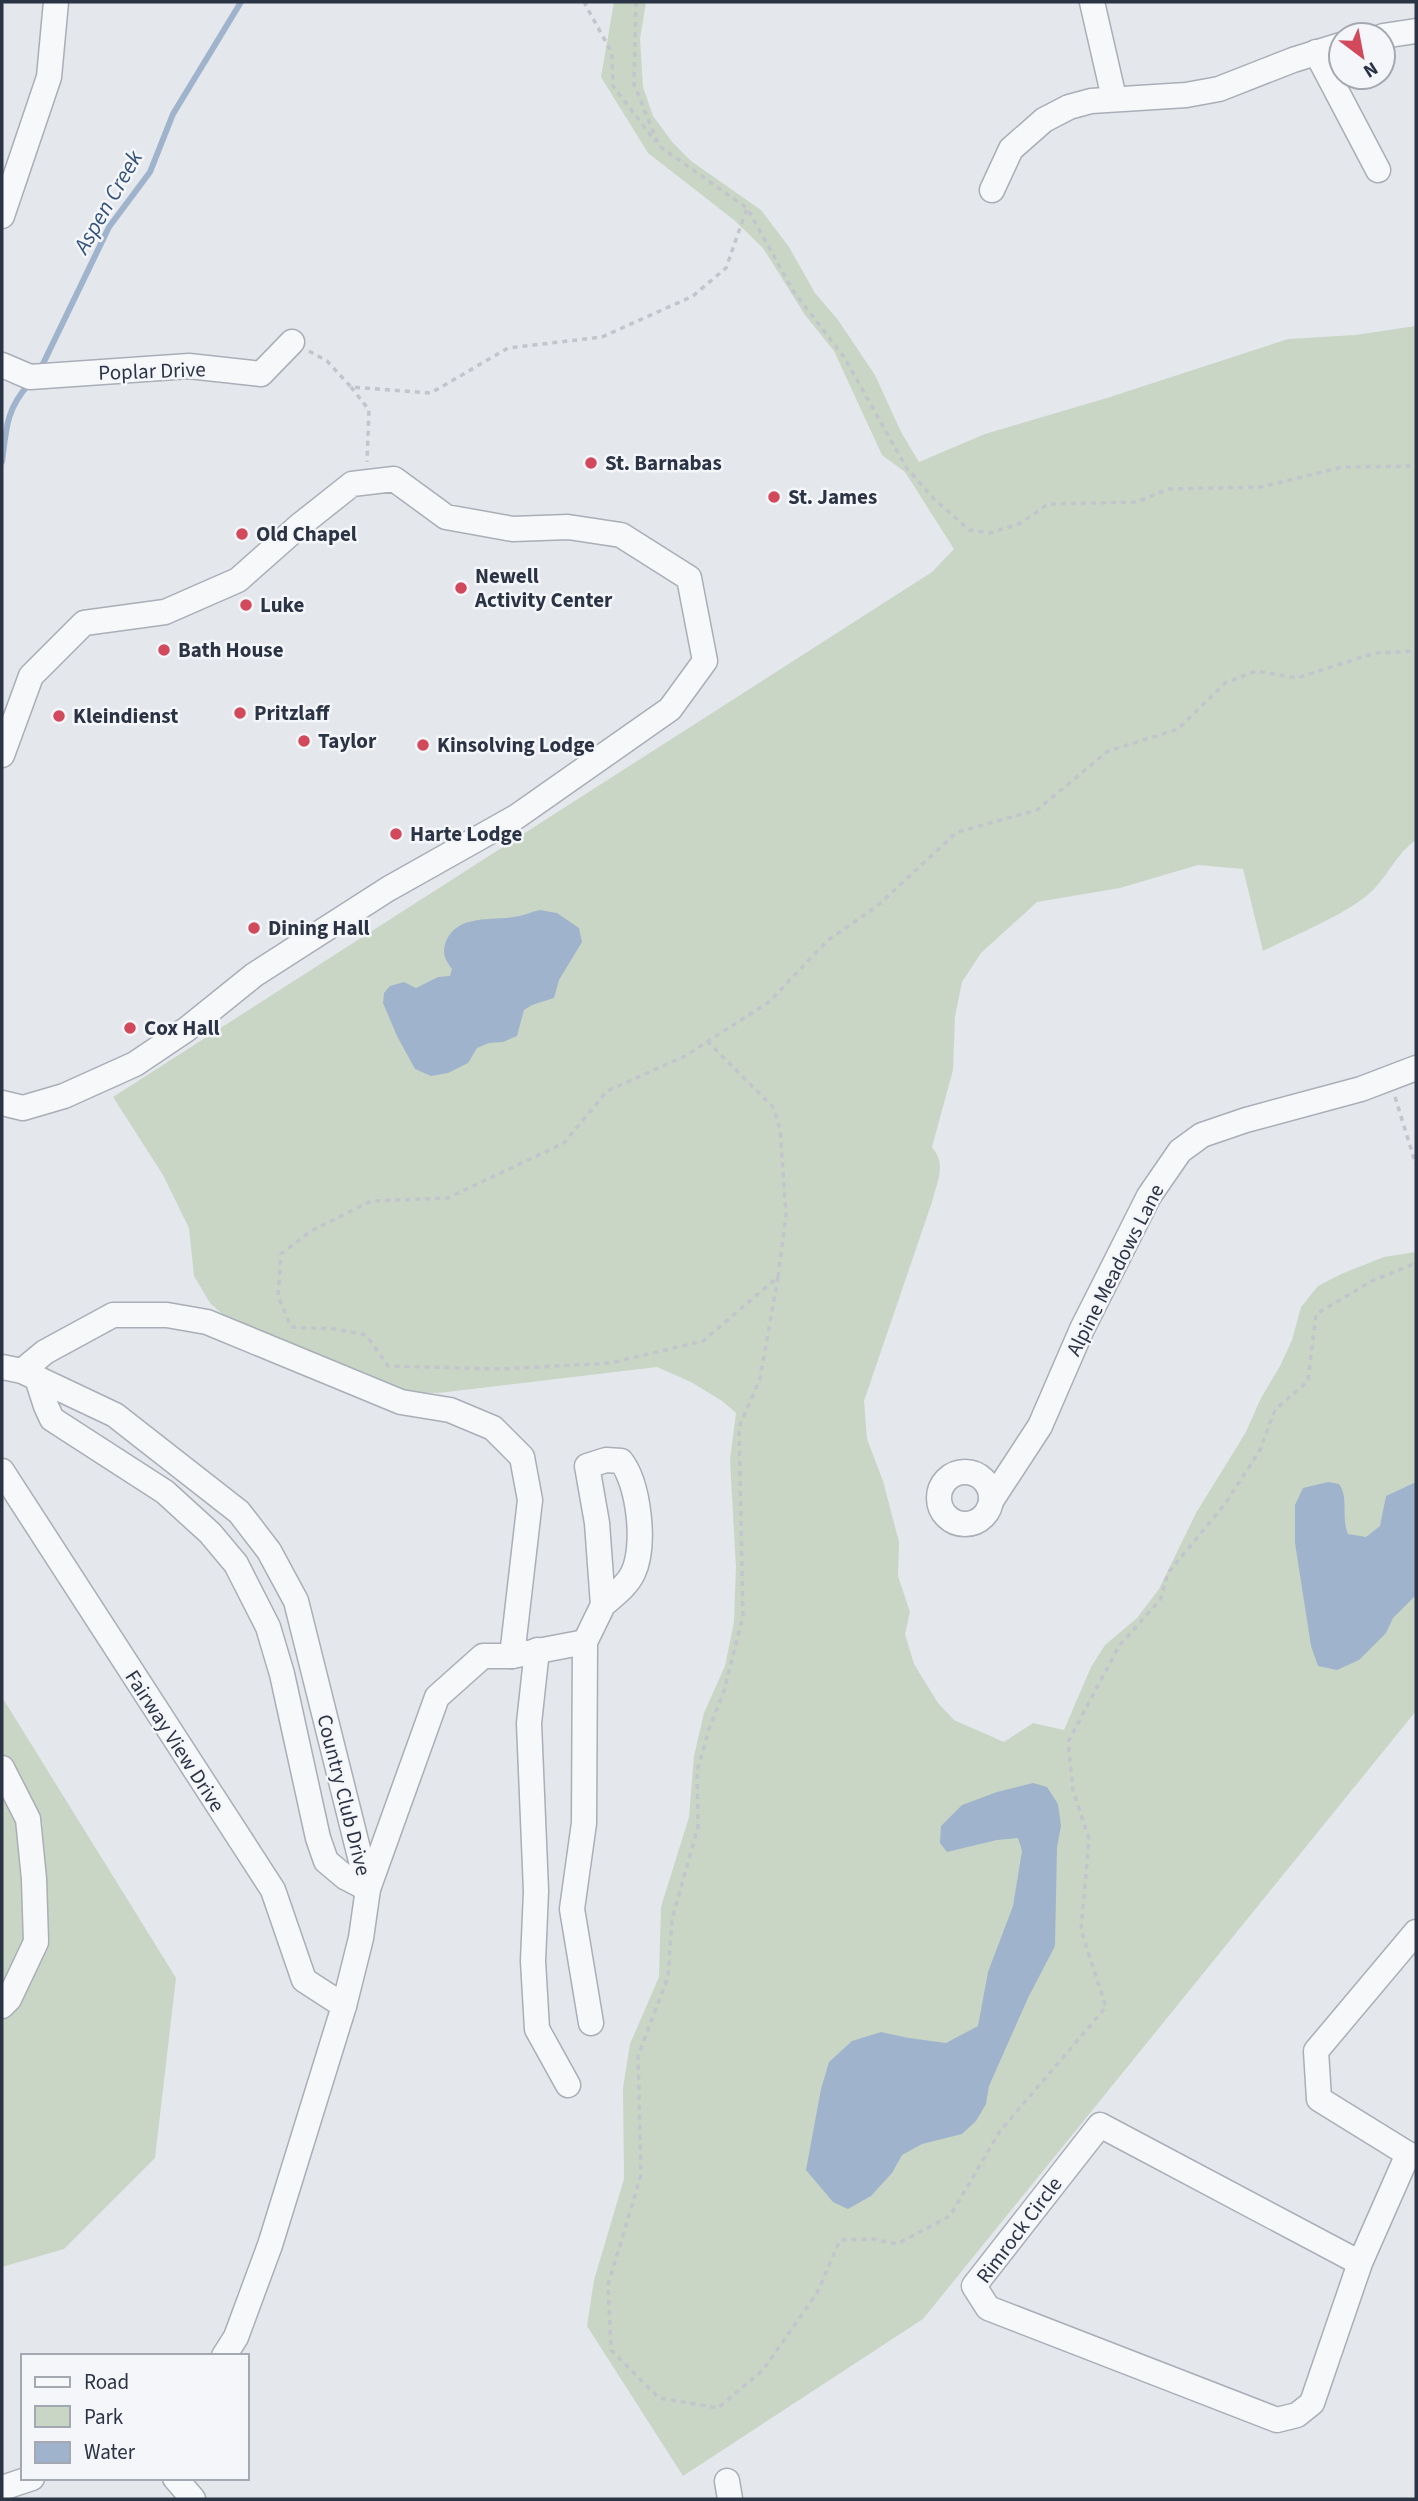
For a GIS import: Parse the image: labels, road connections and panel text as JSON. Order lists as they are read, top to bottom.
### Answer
{
  "streets": {
    "street": [
      "Poplar Drive",
      "Alpine Meadows Lane",
      "Fairway View Drive",
      "Country Club Drive",
      "Rimrock Circle"
    ]
  },
  "crossings": [
    ["Fairway View Drive", "Country Club Drive"]
  ],
  "water": ["Aspen Creek"],
  "places": [
    "St. Barnabas",
    "St. James",
    "Old Chapel",
    "Newell Activity Center",
    "Luke",
    "Bath House",
    "Pritzlaff",
    "Kleindienst",
    "Taylor",
    "Kinsolving Lodge",
    "Harte Lodge",
    "Dining Hall",
    "Cox Hall"
  ],
  "legend": ["Road", "Park", "Water"],
  "north": "bottom right"
}
